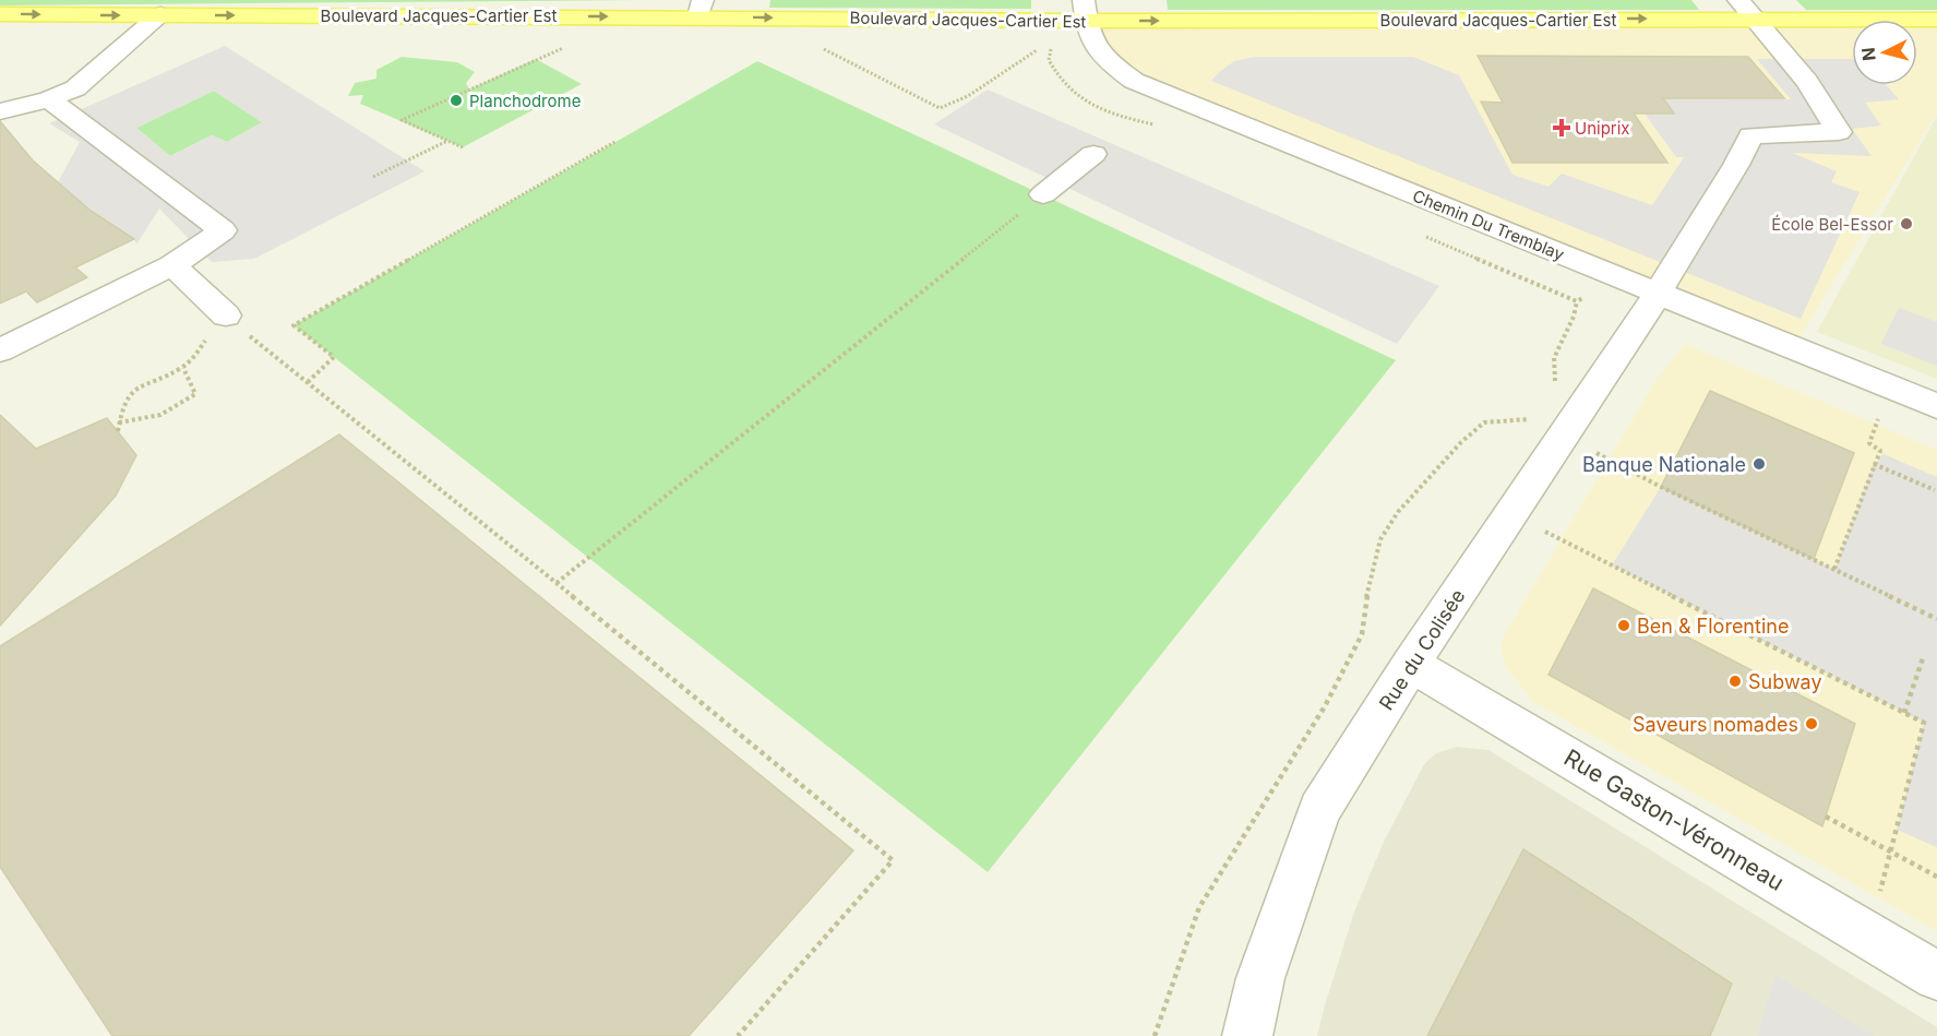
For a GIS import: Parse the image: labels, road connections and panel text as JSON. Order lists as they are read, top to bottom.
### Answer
{
  "streets": {
    "main road": ["Boulevard Jacques-Cartier Est"],
    "street": ["Chemin Du Tremblay", "Rue du Colisée", "Rue Gaston-Véronneau"]
  },
  "crossings": [
    ["Boulevard Jacques-Cartier Est", "Chemin Du Tremblay"],
    ["Boulevard Jacques-Cartier Est", "Rue du Colisée"],
    ["Chemin Du Tremblay", "Rue du Colisée"],
    ["Rue du Colisée", "Rue Gaston-Véronneau"]
  ],
  "one_way": ["Boulevard Jacques-Cartier Est"],
  "places": {
    "other": [
      "Planchodrome",
      "École Bel-Essor",
      "Banque Nationale",
      "Ben & Florentine",
      "Subway",
      "Saveurs nomades"
    ],
    "health": ["Uniprix"]
  },
  "north": "left"
}
